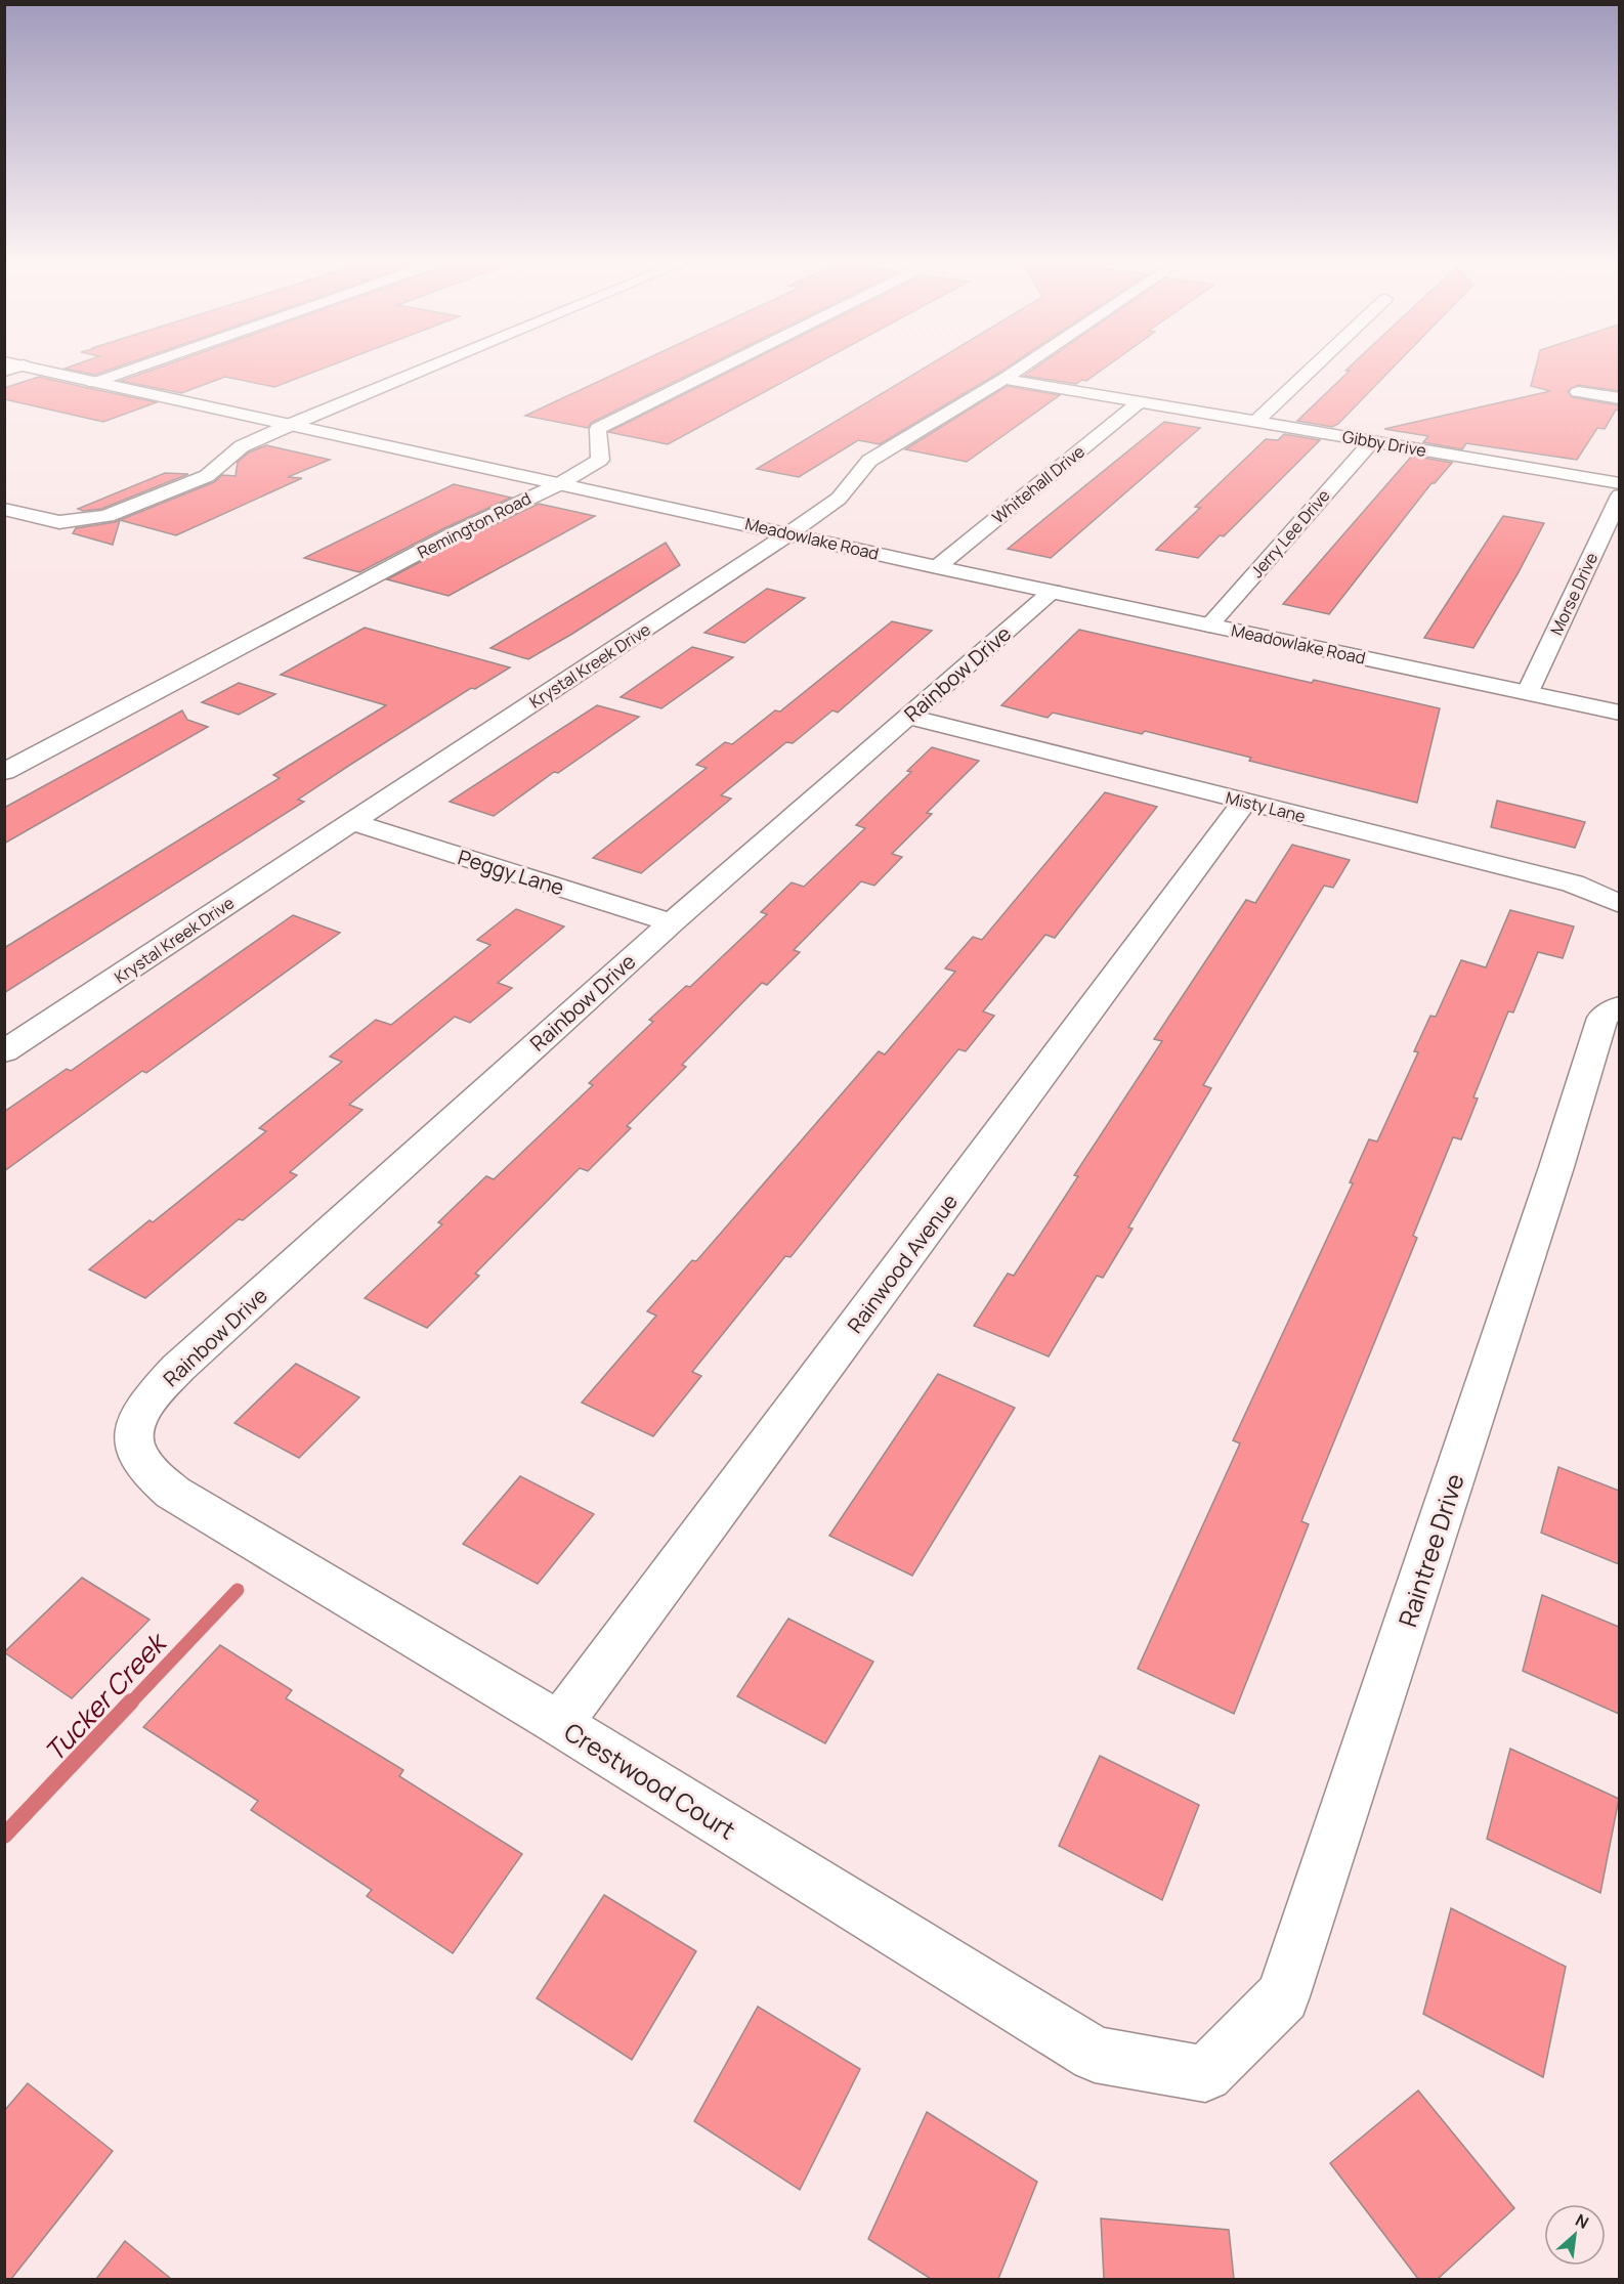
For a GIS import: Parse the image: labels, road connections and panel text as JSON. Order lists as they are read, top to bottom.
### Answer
{
  "streets": {
    "street": [
      "Gibby Drive",
      "Whitehall Drive",
      "Remington Road",
      "Jerry Lee Drive",
      "Meadowlake Road",
      "Morse Drive",
      "Krystal Kreek Drive",
      "Rainbow Drive",
      "Misty Lane",
      "Peggy Lane",
      "Rainwood Avenue",
      "Raintree Drive",
      "Crestwood Court"
    ]
  },
  "crossings": [
    ["Gibby Drive", "Whitehall Drive"],
    ["Gibby Drive", "Jerry Lee Drive"],
    ["Gibby Drive", "Krystal Kreek Drive"],
    ["Whitehall Drive", "Meadowlake Road"],
    ["Remington Road", "Meadowlake Road"],
    ["Jerry Lee Drive", "Meadowlake Road"],
    ["Meadowlake Road", "Morse Drive"],
    ["Meadowlake Road", "Krystal Kreek Drive"],
    ["Meadowlake Road", "Rainbow Drive"],
    ["Krystal Kreek Drive", "Peggy Lane"],
    ["Rainbow Drive", "Misty Lane"],
    ["Rainbow Drive", "Peggy Lane"],
    ["Rainbow Drive", "Crestwood Court"],
    ["Misty Lane", "Rainwood Avenue"],
    ["Rainwood Avenue", "Crestwood Court"],
    ["Raintree Drive", "Crestwood Court"]
  ],
  "water": ["Tucker Creek"],
  "north": "top right"
}
